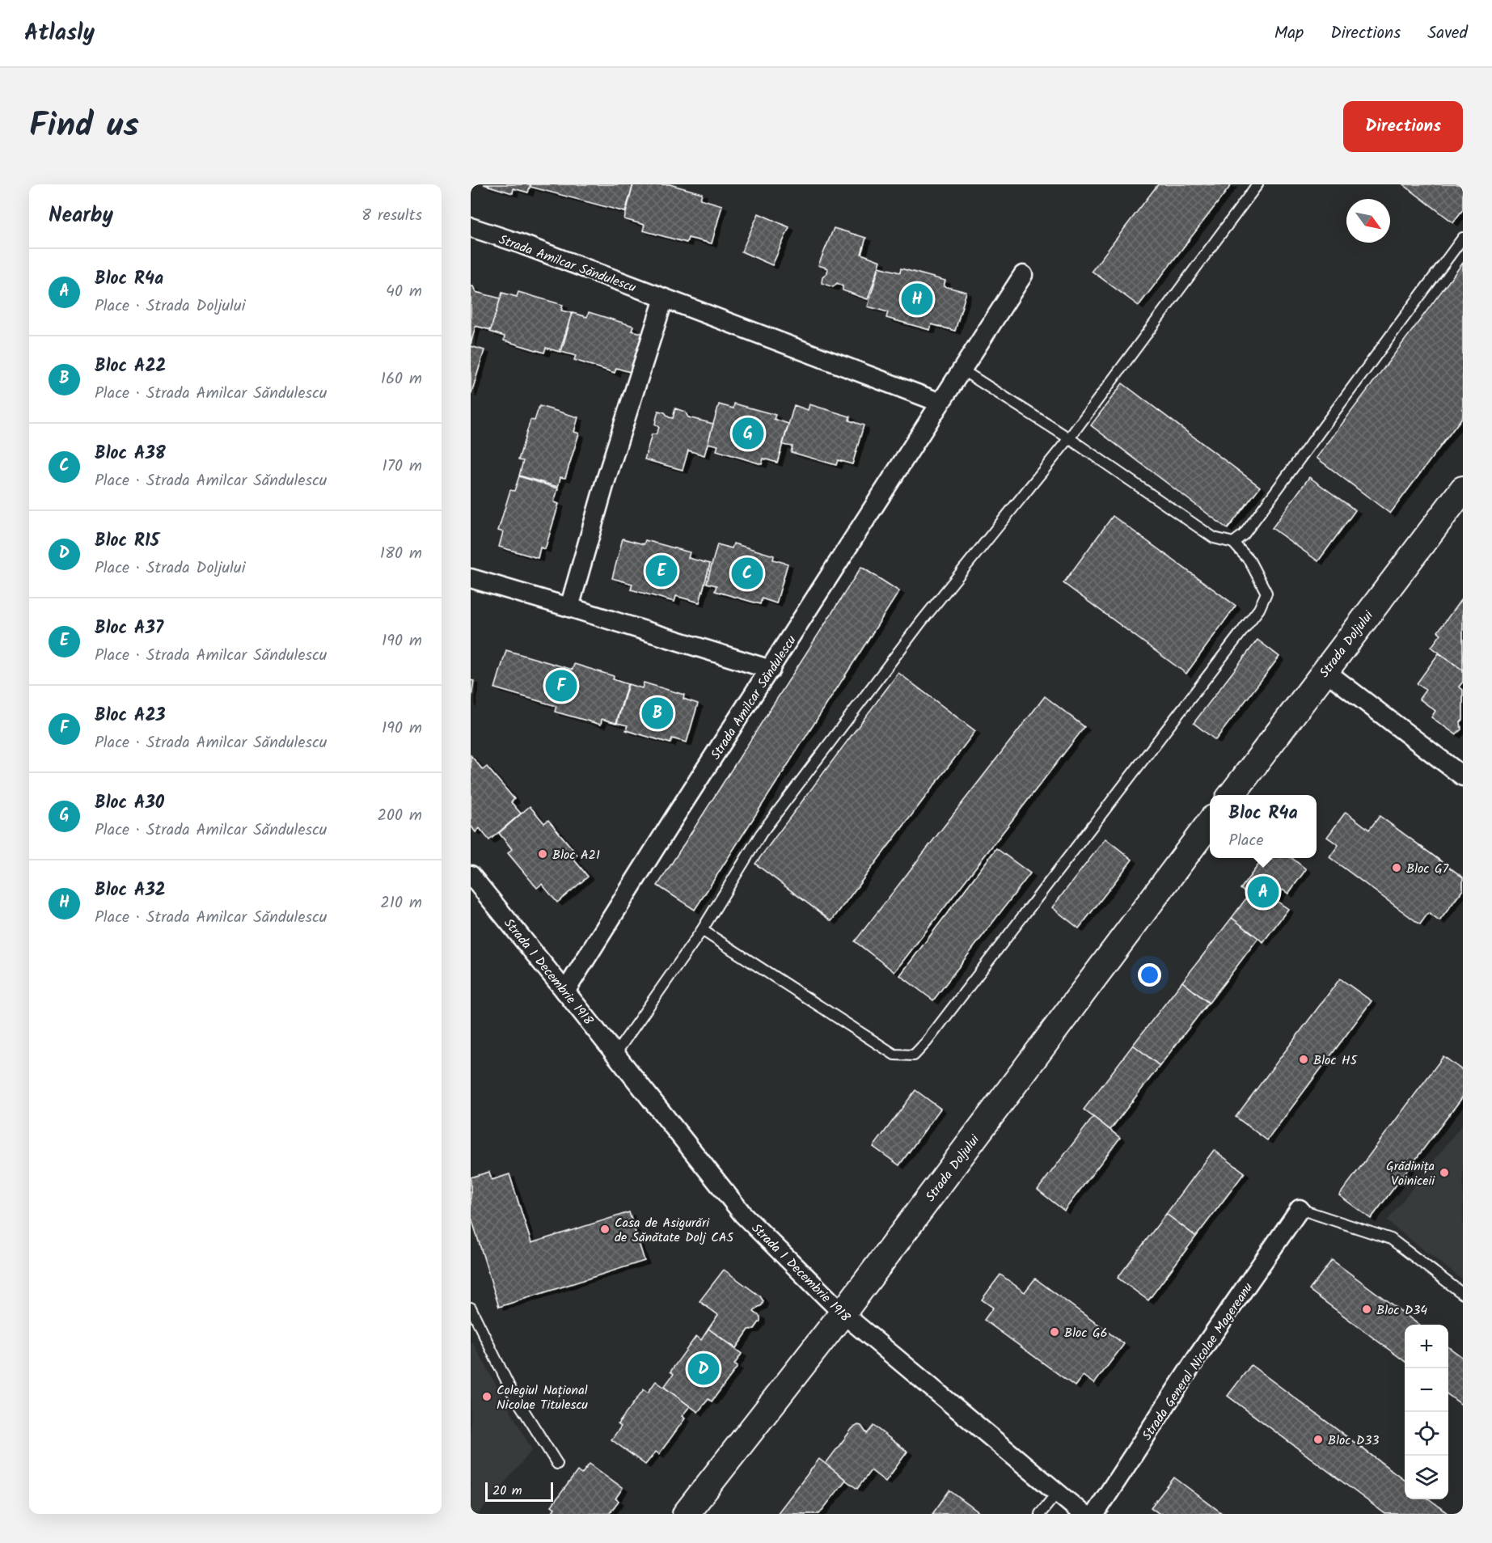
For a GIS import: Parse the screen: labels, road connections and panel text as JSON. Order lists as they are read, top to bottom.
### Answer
{
  "streets": {
    "street": [
      "Strada Amilcar Săndulescu",
      "Strada Doljului",
      "Strada 1 Decembrie 1918",
      "Strada General Nicolae Magereanu"
    ]
  },
  "crossings": [
    ["Strada Amilcar Săndulescu", "Strada 1 Decembrie 1918"],
    ["Strada Doljului", "Strada 1 Decembrie 1918"]
  ],
  "places": [
    "Bloc A21",
    "Bloc G7",
    "Bloc H5",
    "Grădinița Voiniceii",
    "Casa de Asigurări de Sănătate Dolj CAS",
    "Bloc D34",
    "Bloc G6",
    "Colegiul Național Nicolae Titulescu",
    "Bloc D33"
  ],
  "scale_bar": "20 m",
  "north": "bottom right",
  "page": {
    "header": "Atlasly",
    "nav": ["Map", "Directions", "Saved"],
    "title": "Find us",
    "buttons": "Directions",
    "heading": ["Nearby", "8 results"],
    "list": [
      {
        "mark": "A",
        "name": "Bloc R4a",
        "note": "Place · Strada Doljului",
        "value": "40 m"
      },
      {
        "mark": "B",
        "name": "Bloc A22",
        "note": "Place · Strada Amilcar Săndulescu",
        "value": "160 m"
      },
      {
        "mark": "C",
        "name": "Bloc A38",
        "note": "Place · Strada Amilcar Săndulescu",
        "value": "170 m"
      },
      {
        "mark": "D",
        "name": "Bloc R15",
        "note": "Place · Strada Doljului",
        "value": "180 m"
      },
      {
        "mark": "E",
        "name": "Bloc A37",
        "note": "Place · Strada Amilcar Săndulescu",
        "value": "190 m"
      },
      {
        "mark": "F",
        "name": "Bloc A23",
        "note": "Place · Strada Amilcar Săndulescu",
        "value": "190 m"
      },
      {
        "mark": "G",
        "name": "Bloc A30",
        "note": "Place · Strada Amilcar Săndulescu",
        "value": "200 m"
      },
      {
        "mark": "H",
        "name": "Bloc A32",
        "note": "Place · Strada Amilcar Săndulescu",
        "value": "210 m"
      }
    ],
    "pins": [
      "H",
      "G",
      "E",
      "C",
      "F",
      "B",
      "A",
      "D"
    ],
    "popup": ["Bloc R4a", "Place"],
    "map_buttons": ["+", "−"],
    "scale": "20 m"
  }
}
